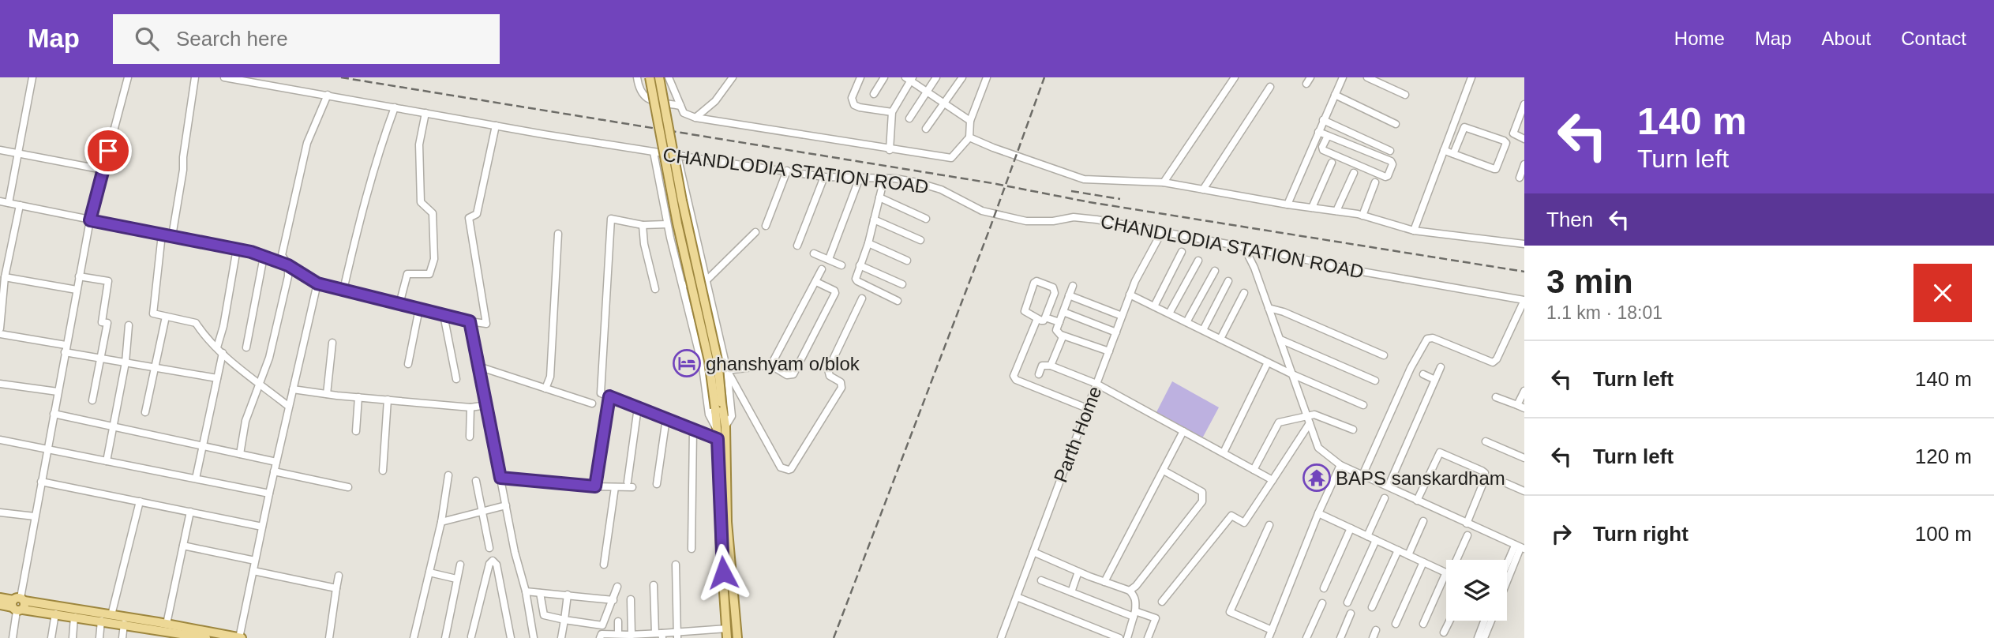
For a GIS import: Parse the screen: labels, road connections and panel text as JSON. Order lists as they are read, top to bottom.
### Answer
{
  "streets": {
    "street": ["CHANDLODIA STATION ROAD", "Parth Home"]
  },
  "crossings": [
    ["CHANDLODIA STATION ROAD", "Parth Home"]
  ],
  "places": {
    "hotel": ["ghanshyam o/blok"],
    "temple": ["BAPS sanskardham"]
  },
  "page": {
    "header": "Map",
    "search": "Search here",
    "nav": [
      "Home",
      "Map",
      "About",
      "Contact"
    ],
    "turn": ["140 m", "Turn left"],
    "then": "Then",
    "heading": ["3 min", "1.1 km · 18:01"],
    "list": [
      {
        "name": "Turn left",
        "value": "140 m"
      },
      {
        "name": "Turn left",
        "value": "120 m"
      },
      {
        "name": "Turn right",
        "value": "100 m"
      }
    ]
  }
}
